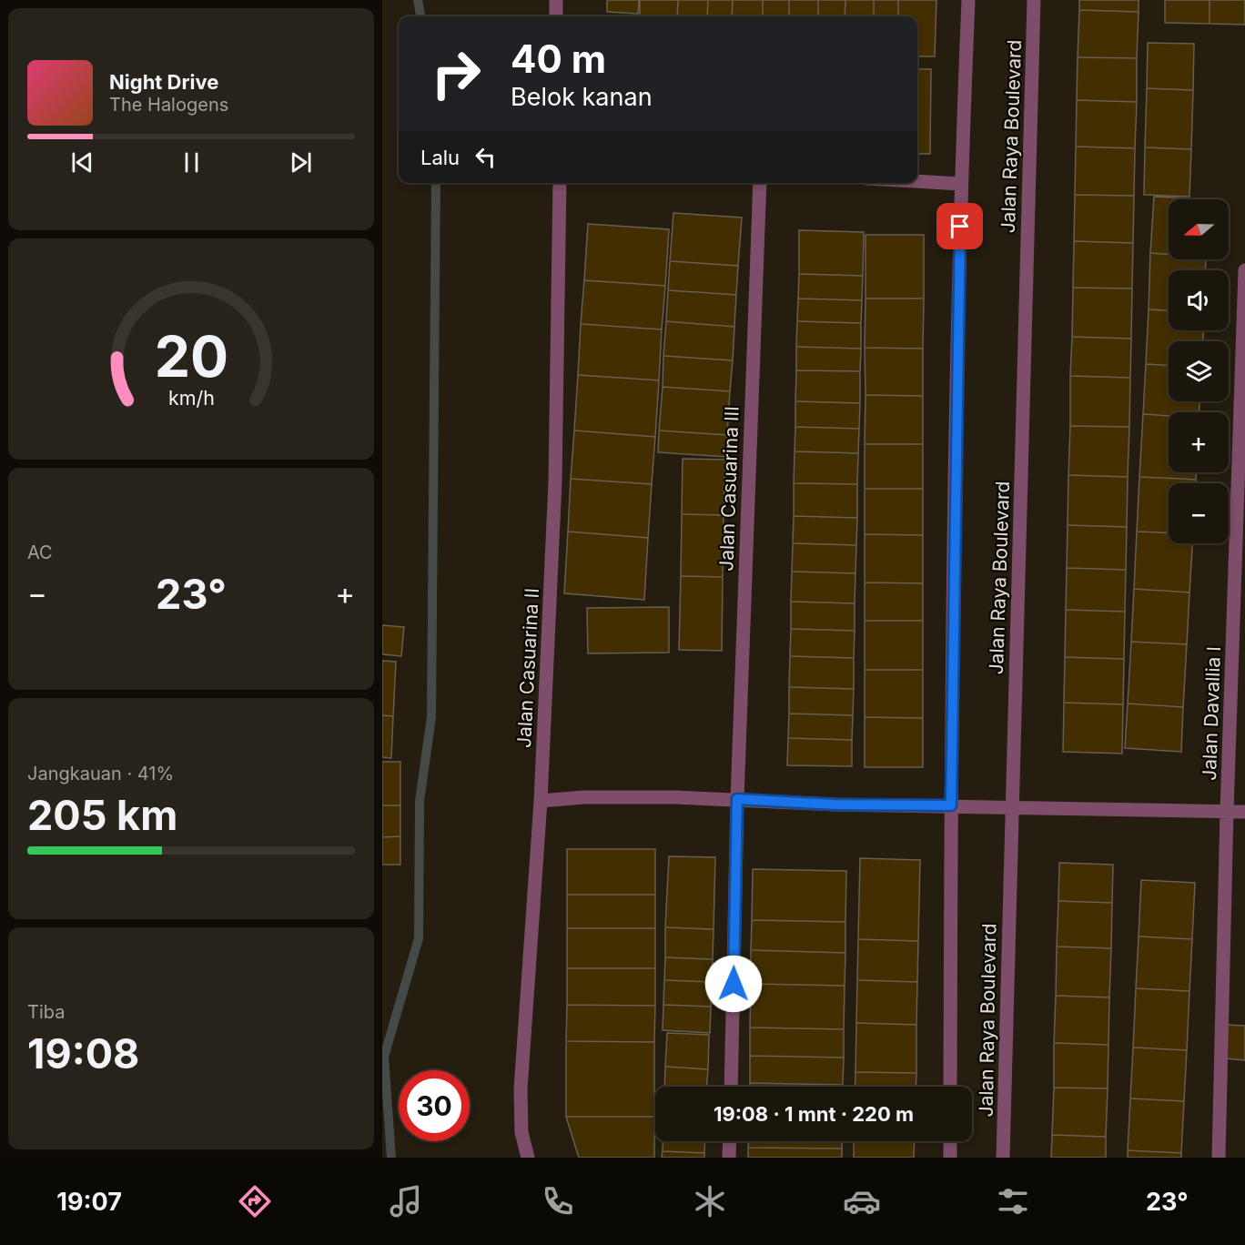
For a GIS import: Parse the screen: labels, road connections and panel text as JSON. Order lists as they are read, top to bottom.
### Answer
{
  "streets": {
    "street": [
      "Jalan Raya Boulevard",
      "Jalan Casuarina III",
      "Jalan Casuarina II",
      "Jalan Davallia I"
    ]
  },
  "north": "left",
  "page": {
    "turn": ["40 m", "Belok kanan"],
    "song": ["Night Drive", "The Halogens"],
    "then": "Lalu",
    "map_buttons": ["+", "−"],
    "tile": [
      "AC",
      ["Jangkauan · 41%", "205 km"],
      ["Tiba", "19:08"]
    ],
    "heat": ["−", "23°", "+"],
    "limit": "30",
    "trip": "19:08 · 1 mnt · 220 m",
    "tabs": ["19:07", "23°"],
    "gauge": ["20", "km/h"]
  }
}
